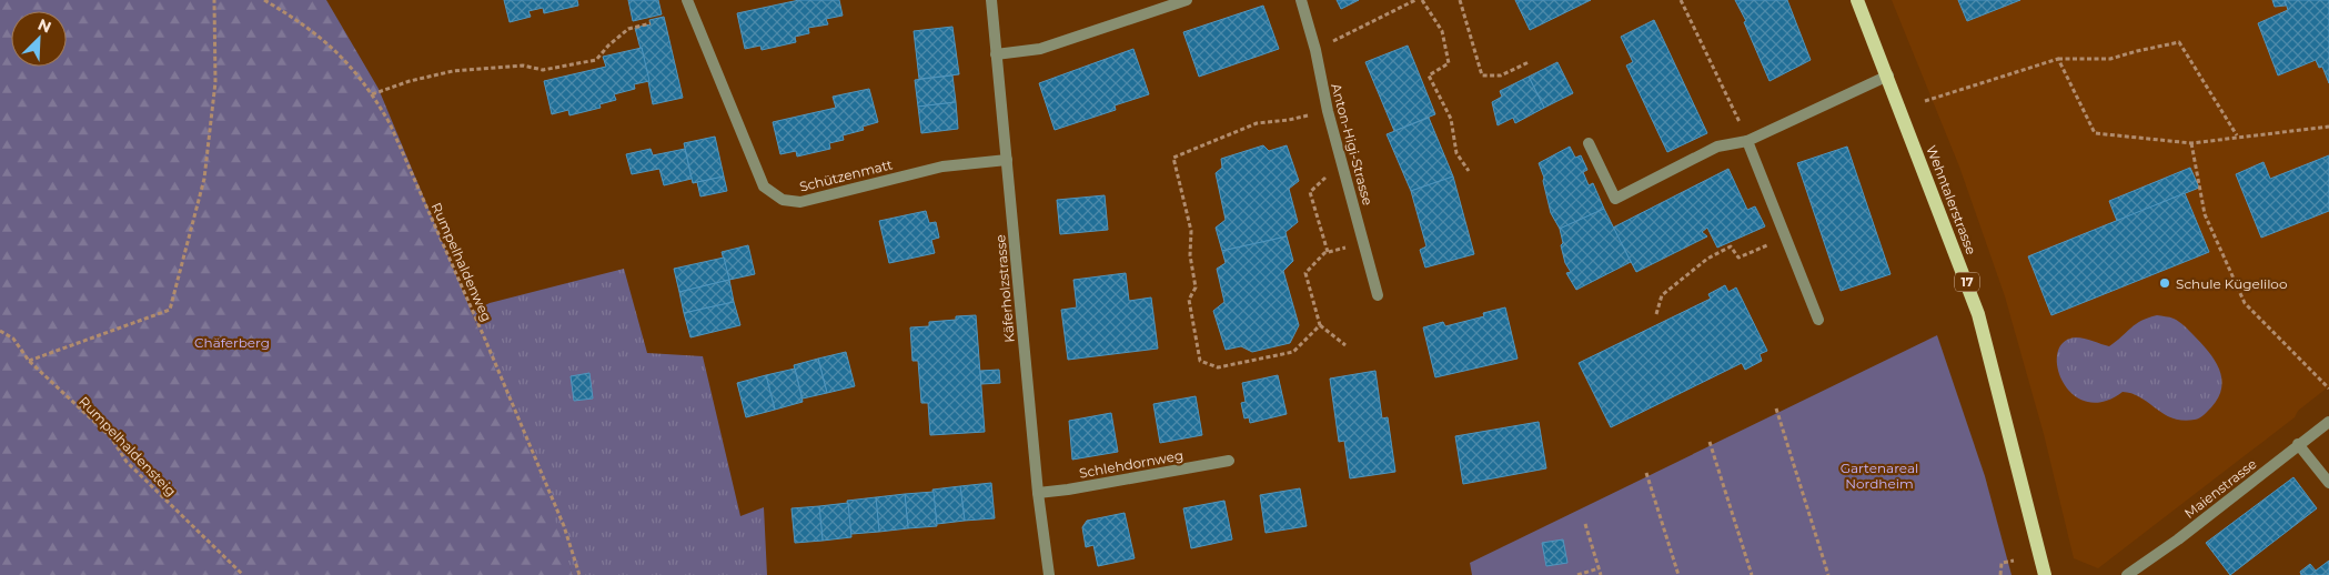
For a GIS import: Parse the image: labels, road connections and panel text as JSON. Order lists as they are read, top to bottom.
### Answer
{
  "streets": {
    "main road": ["Wehntalerstrasse", "17"],
    "street": [
      "Anton-Higi-Strasse",
      "Schützenmatt",
      "Käferholzstrasse",
      "Schlehdornweg",
      "Maienstrasse"
    ],
    "path": ["Rumpelhaldenweg", "Rumpelhaldensteig"]
  },
  "crossings": [
    ["Schützenmatt", "Käferholzstrasse"],
    ["Käferholzstrasse", "Schlehdornweg"]
  ],
  "parks": ["Chäferberg", "Gartenareal Nordheim"],
  "places": ["Schule Kügeliloo"],
  "north": "top right"
}
